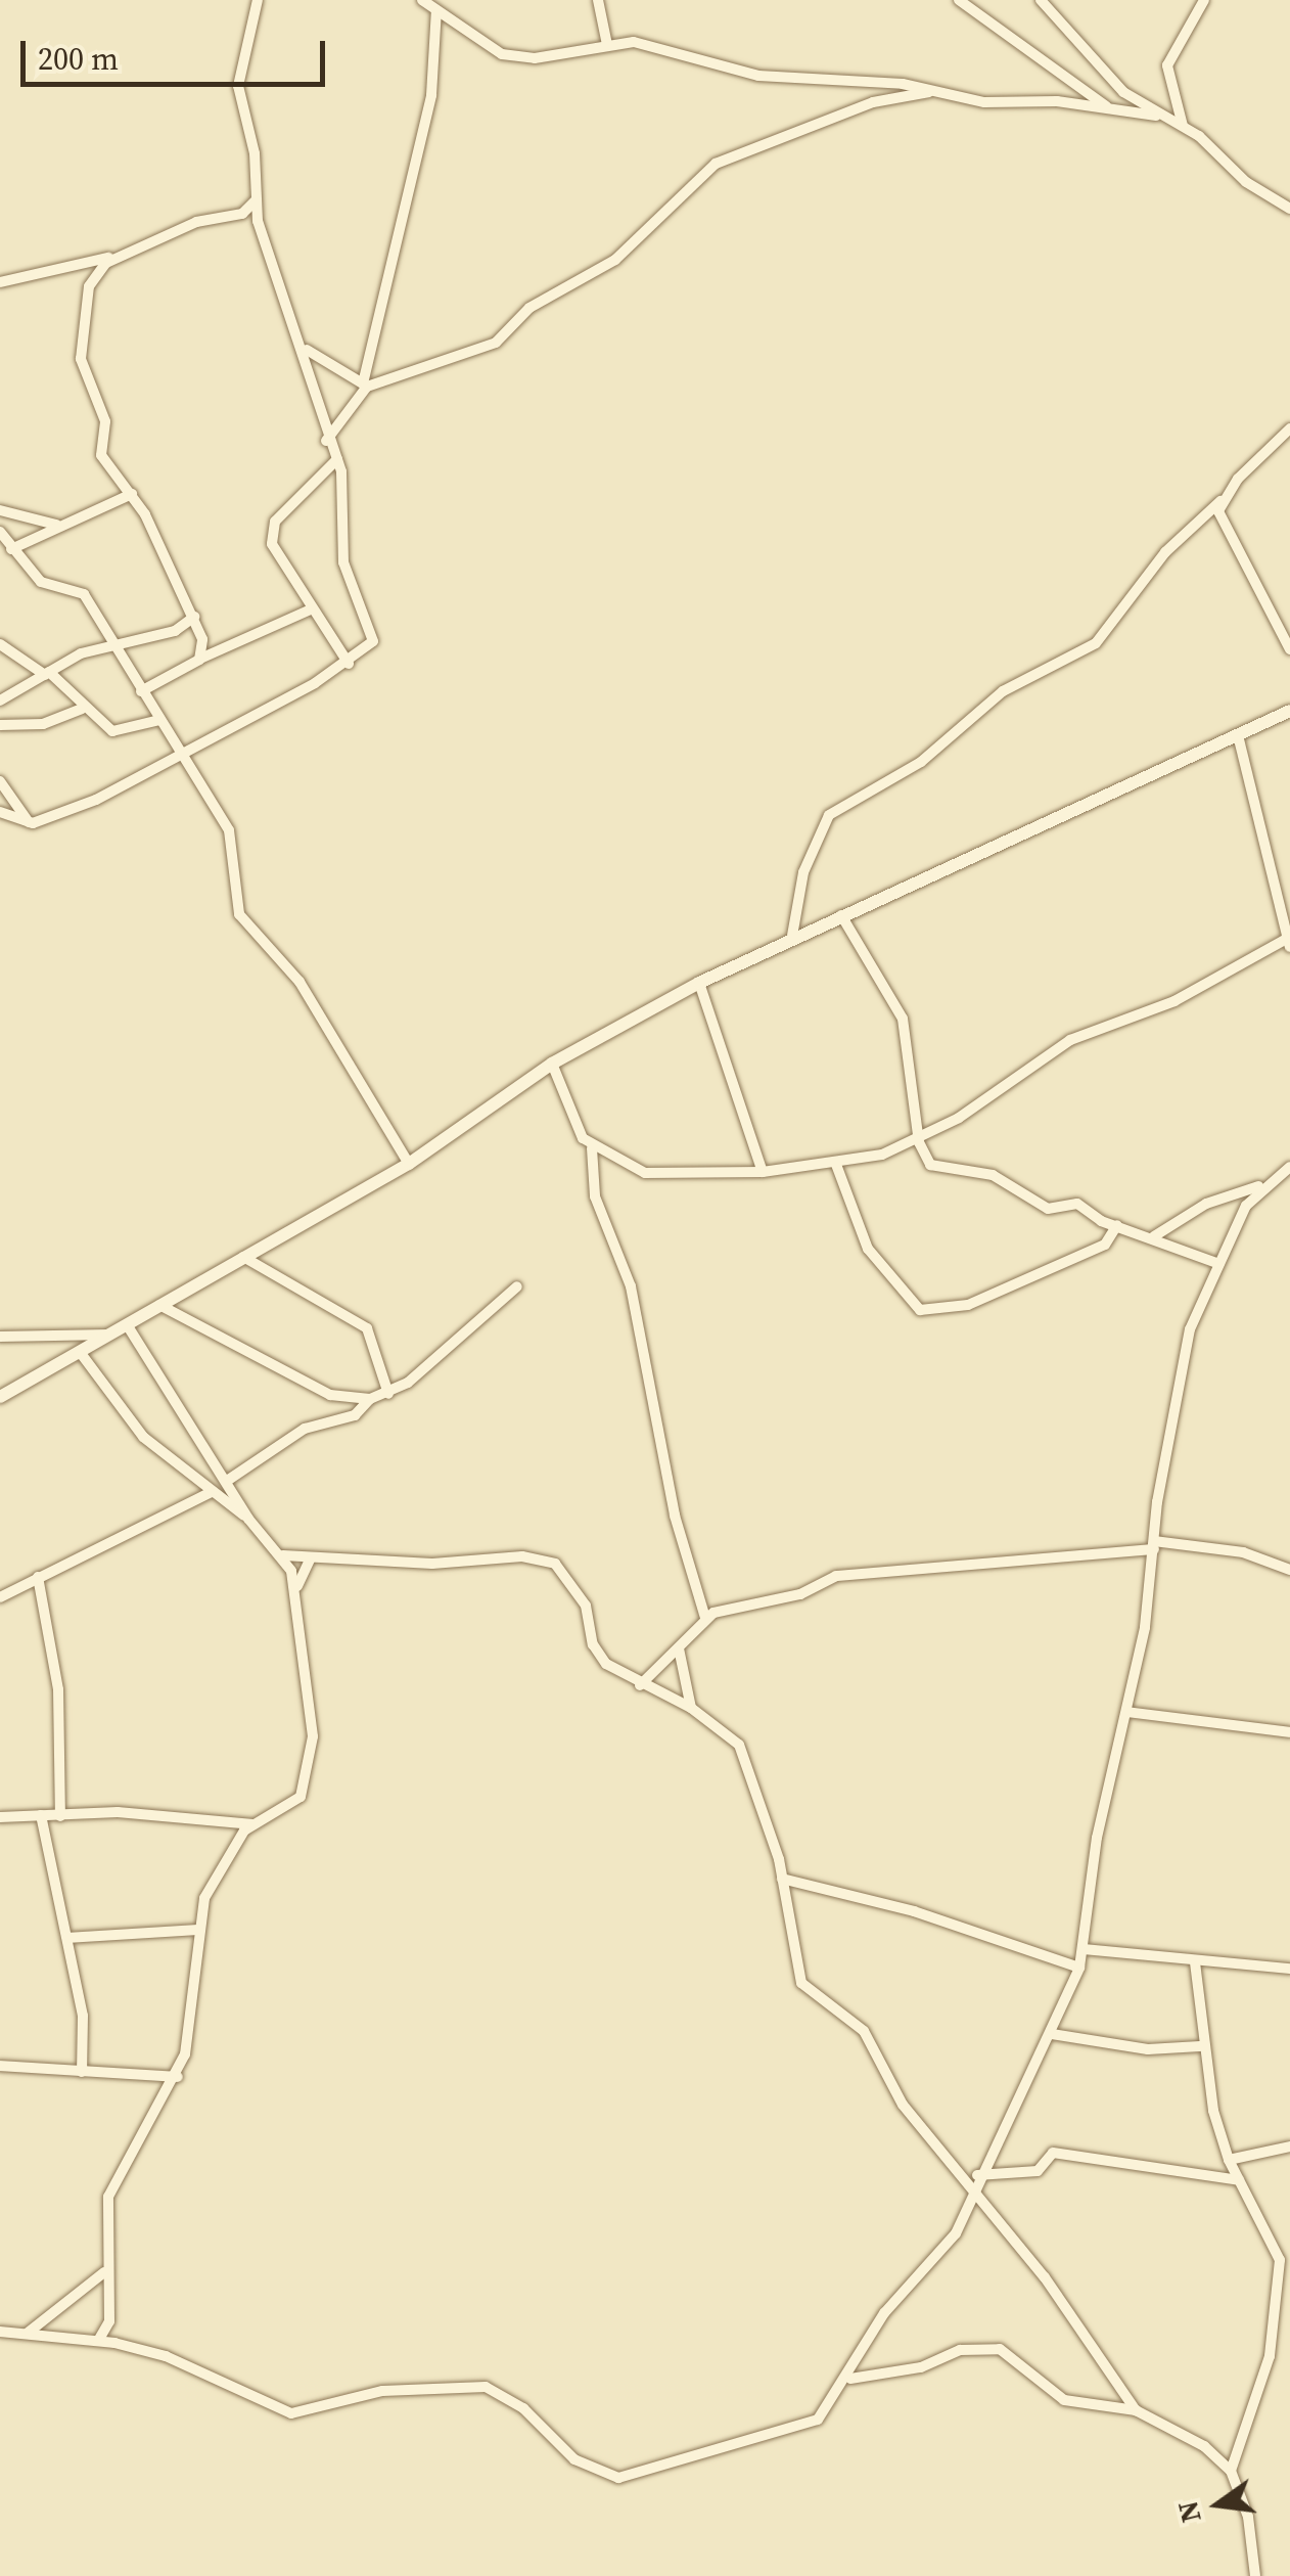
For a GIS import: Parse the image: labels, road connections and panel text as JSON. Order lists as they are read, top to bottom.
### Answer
{
  "scale_bar": "200 m",
  "north": "left"
}
